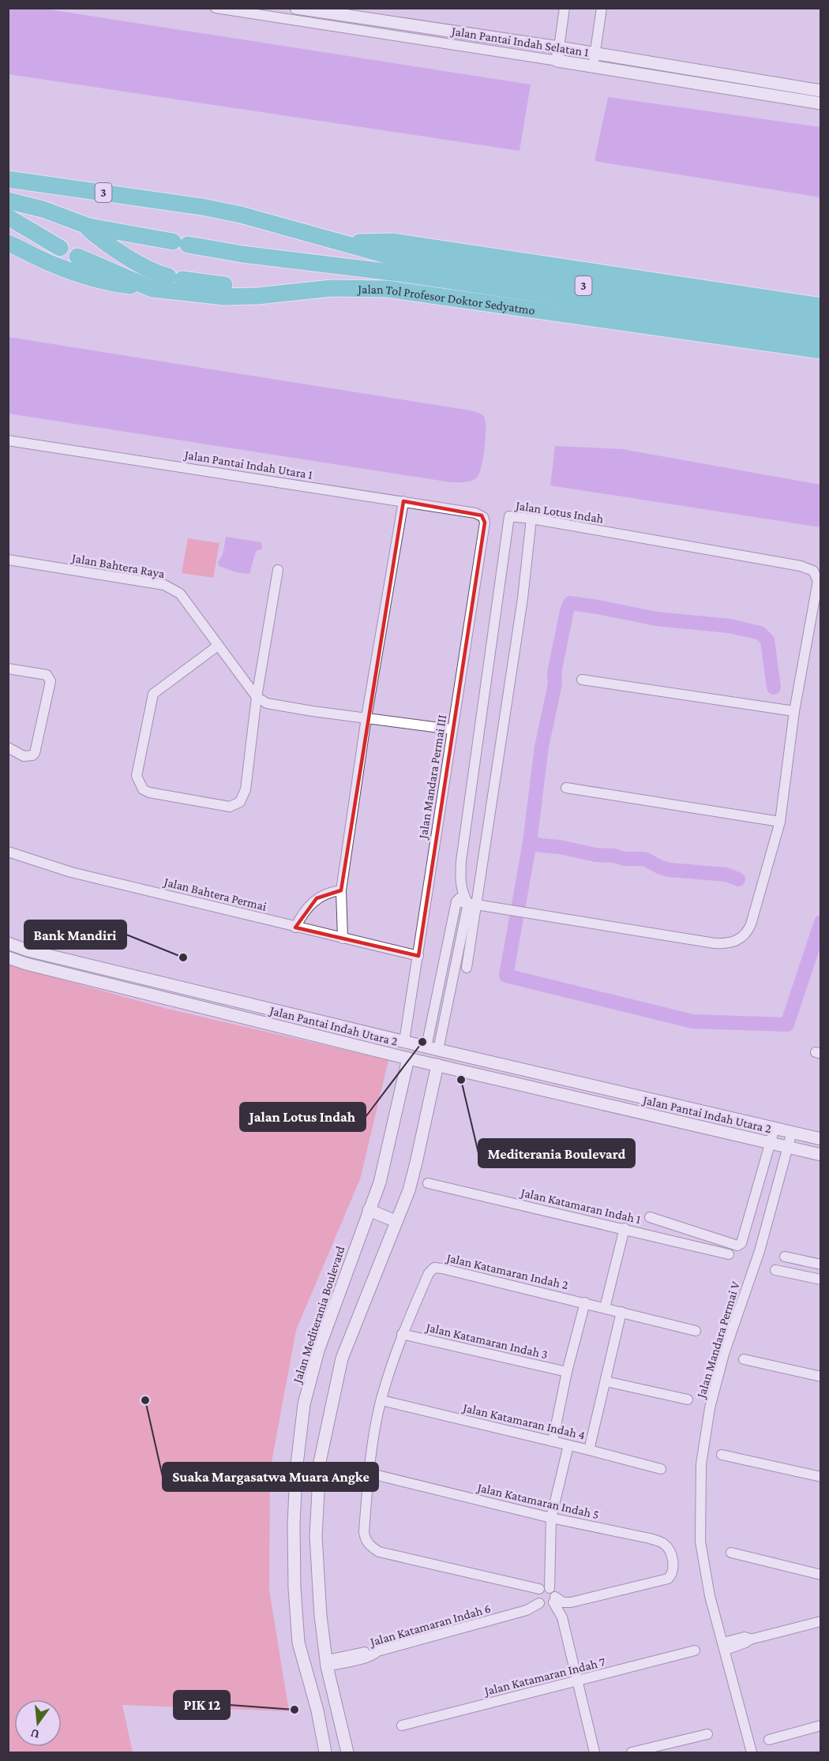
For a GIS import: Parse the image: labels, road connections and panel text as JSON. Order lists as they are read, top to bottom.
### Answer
{
  "streets": {
    "highway": ["3", "Jalan Tol Profesor Doktor Sedyatmo"],
    "street": [
      "Jalan Pantai Indah Selatan 1",
      "Jalan Pantai Indah Utara 1",
      "Jalan Lotus Indah",
      "Jalan Bahtera Raya",
      "Jalan Mandara Permai III",
      "Jalan Bahtera Permai",
      "Jalan Pantai Indah Utara 2",
      "Jalan Katamaran Indah 1",
      "Jalan Katamaran Indah 2",
      "Jalan Mediterania Boulevard",
      "Jalan Mandara Permai V",
      "Jalan Katamaran Indah 3",
      "Jalan Katamaran Indah 4",
      "Jalan Katamaran Indah 5",
      "Jalan Katamaran Indah 6",
      "Jalan Katamaran Indah 7"
    ]
  },
  "crossings": [
    ["Jalan Pantai Indah Utara 1", "Jalan Mandara Permai III"],
    ["Jalan Lotus Indah", "Jalan Pantai Indah Utara 2"],
    ["Jalan Mandara Permai III", "Jalan Bahtera Permai"],
    ["Jalan Mandara Permai III", "Jalan Pantai Indah Utara 2"],
    ["Jalan Pantai Indah Utara 2", "Jalan Katamaran Indah 1"],
    ["Jalan Pantai Indah Utara 2", "Jalan Mediterania Boulevard"],
    ["Jalan Pantai Indah Utara 2", "Jalan Mandara Permai V"],
    ["Jalan Katamaran Indah 2", "Jalan Katamaran Indah 3"],
    ["Jalan Katamaran Indah 2", "Jalan Katamaran Indah 4"],
    ["Jalan Katamaran Indah 2", "Jalan Katamaran Indah 5"],
    ["Jalan Katamaran Indah 2", "Jalan Katamaran Indah 6"],
    ["Jalan Katamaran Indah 5", "Jalan Katamaran Indah 6"]
  ],
  "places": [
    "Bank Mandiri",
    "Jalan Lotus Indah",
    "Mediterania Boulevard",
    "Suaka Margasatwa Muara Angke",
    "PIK 12"
  ],
  "north": "bottom"
}
